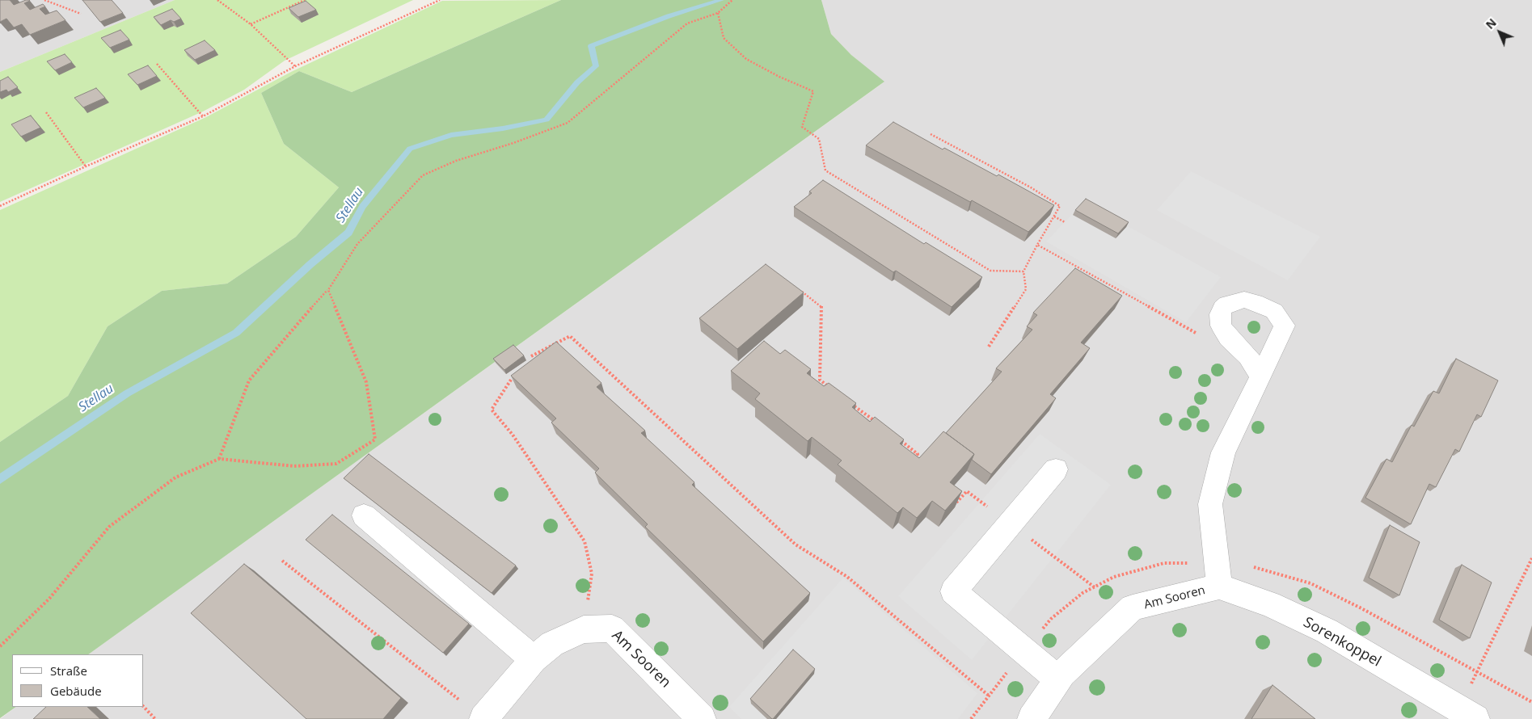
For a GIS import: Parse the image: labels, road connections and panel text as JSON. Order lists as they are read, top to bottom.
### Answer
{
  "streets": {
    "street": ["Am Sooren", "Sorenkoppel"]
  },
  "crossings": [
    ["Am Sooren", "Sorenkoppel"]
  ],
  "water": ["Stellau"],
  "legend": ["Straße", "Gebäude"],
  "north": "top left"
}
